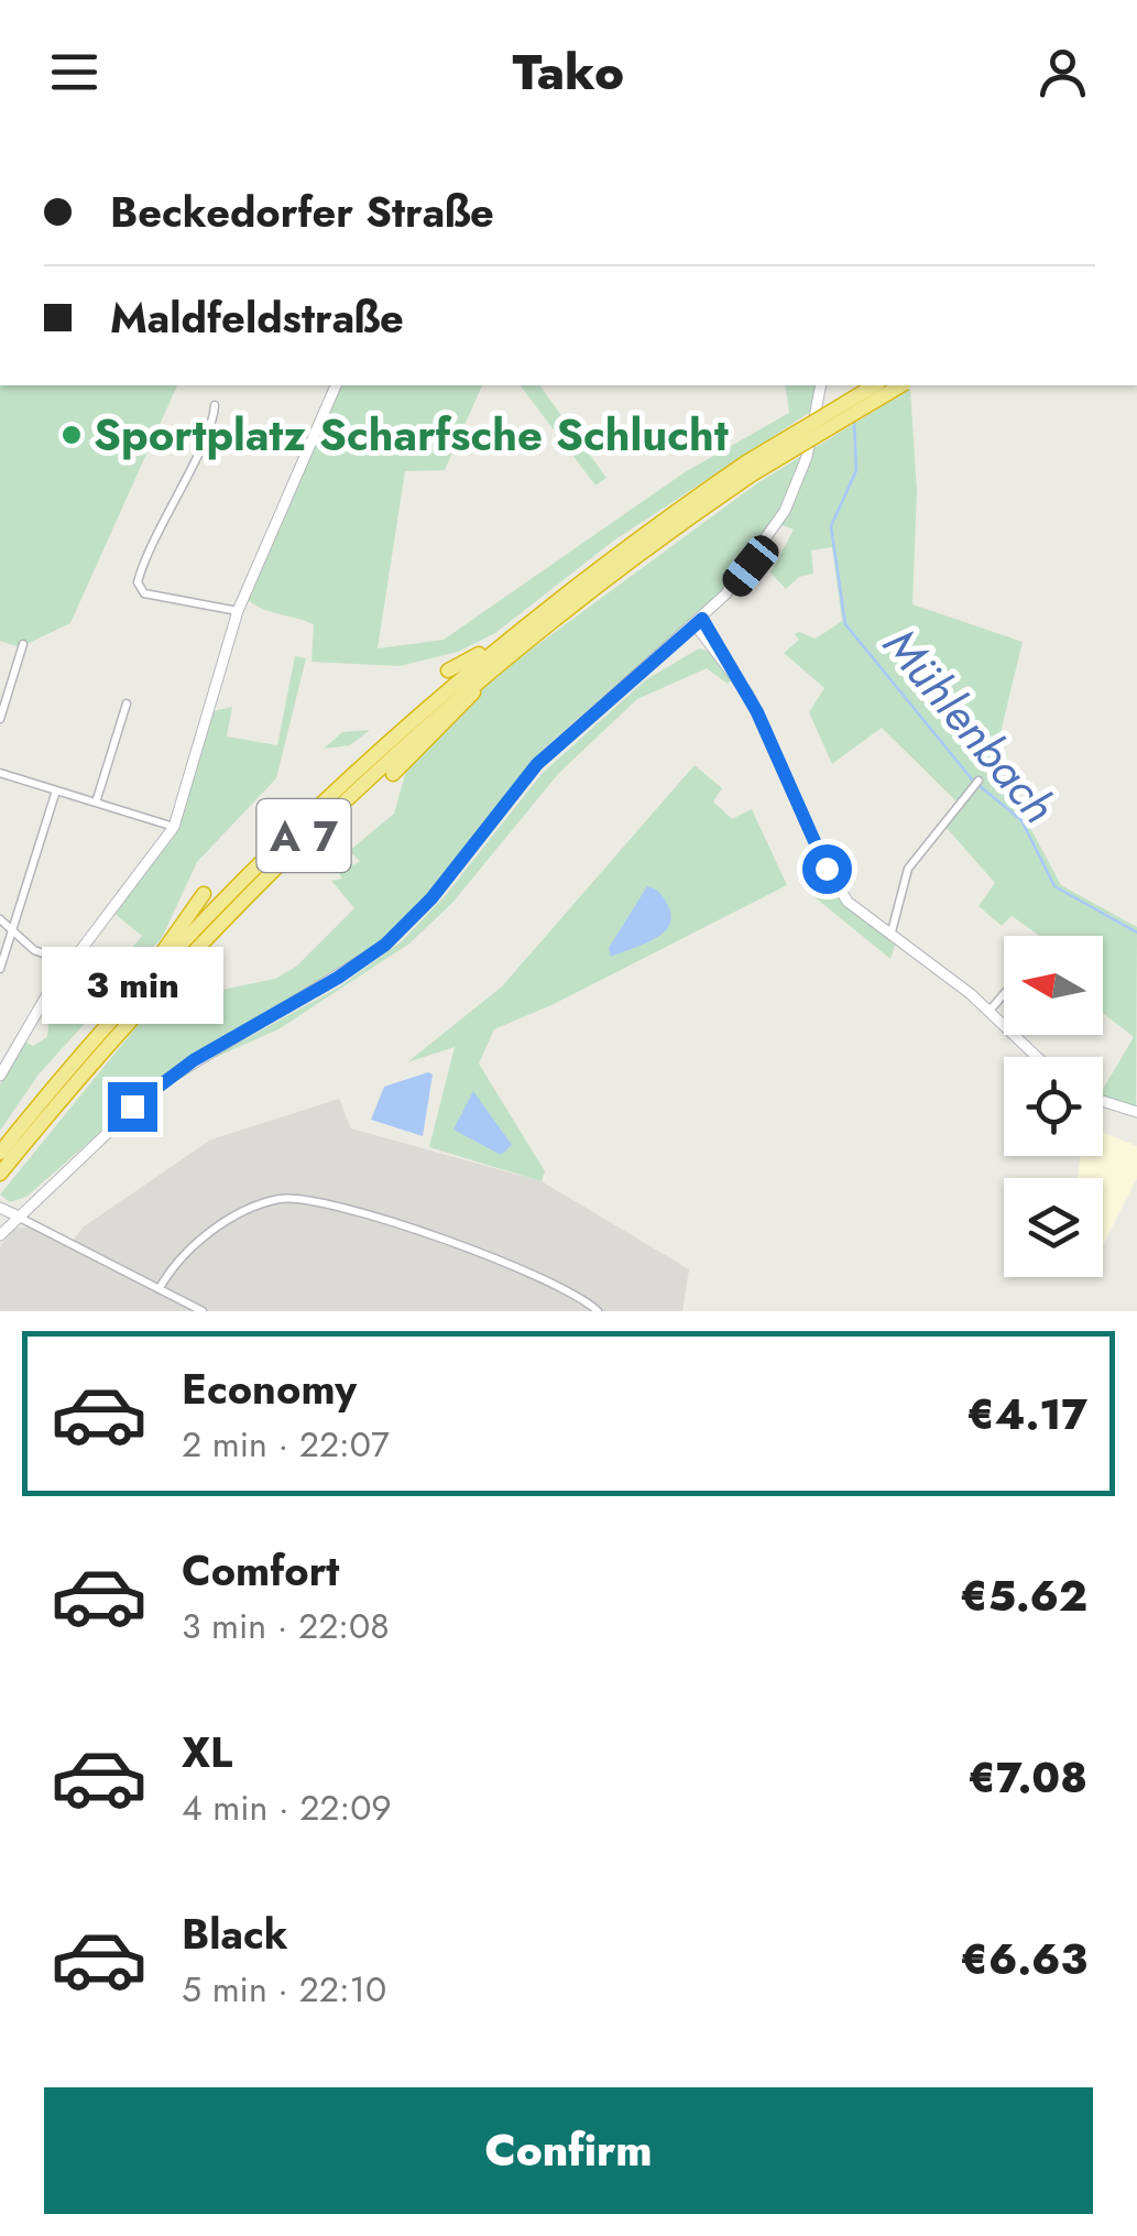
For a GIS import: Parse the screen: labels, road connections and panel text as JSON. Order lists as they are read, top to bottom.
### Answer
{
  "streets": {
    "highway": ["A 7"]
  },
  "water": ["Mühlenbach"],
  "places": ["Sportplatz Scharfsche Schlucht"],
  "north": "left",
  "page": {
    "header": "Tako",
    "banner": ["Beckedorfer Straße", "Maldfeldstraße"],
    "bubble": "3 min",
    "list": [
      {
        "name": "Economy",
        "note": "2 min · 22:07",
        "value": "€4.17"
      },
      {
        "name": "Comfort",
        "note": "3 min · 22:08",
        "value": "€5.62"
      },
      {
        "name": "XL",
        "note": "4 min · 22:09",
        "value": "€7.08"
      },
      {
        "name": "Black",
        "note": "5 min · 22:10",
        "value": "€6.63"
      }
    ],
    "buttons": "Confirm"
  }
}
